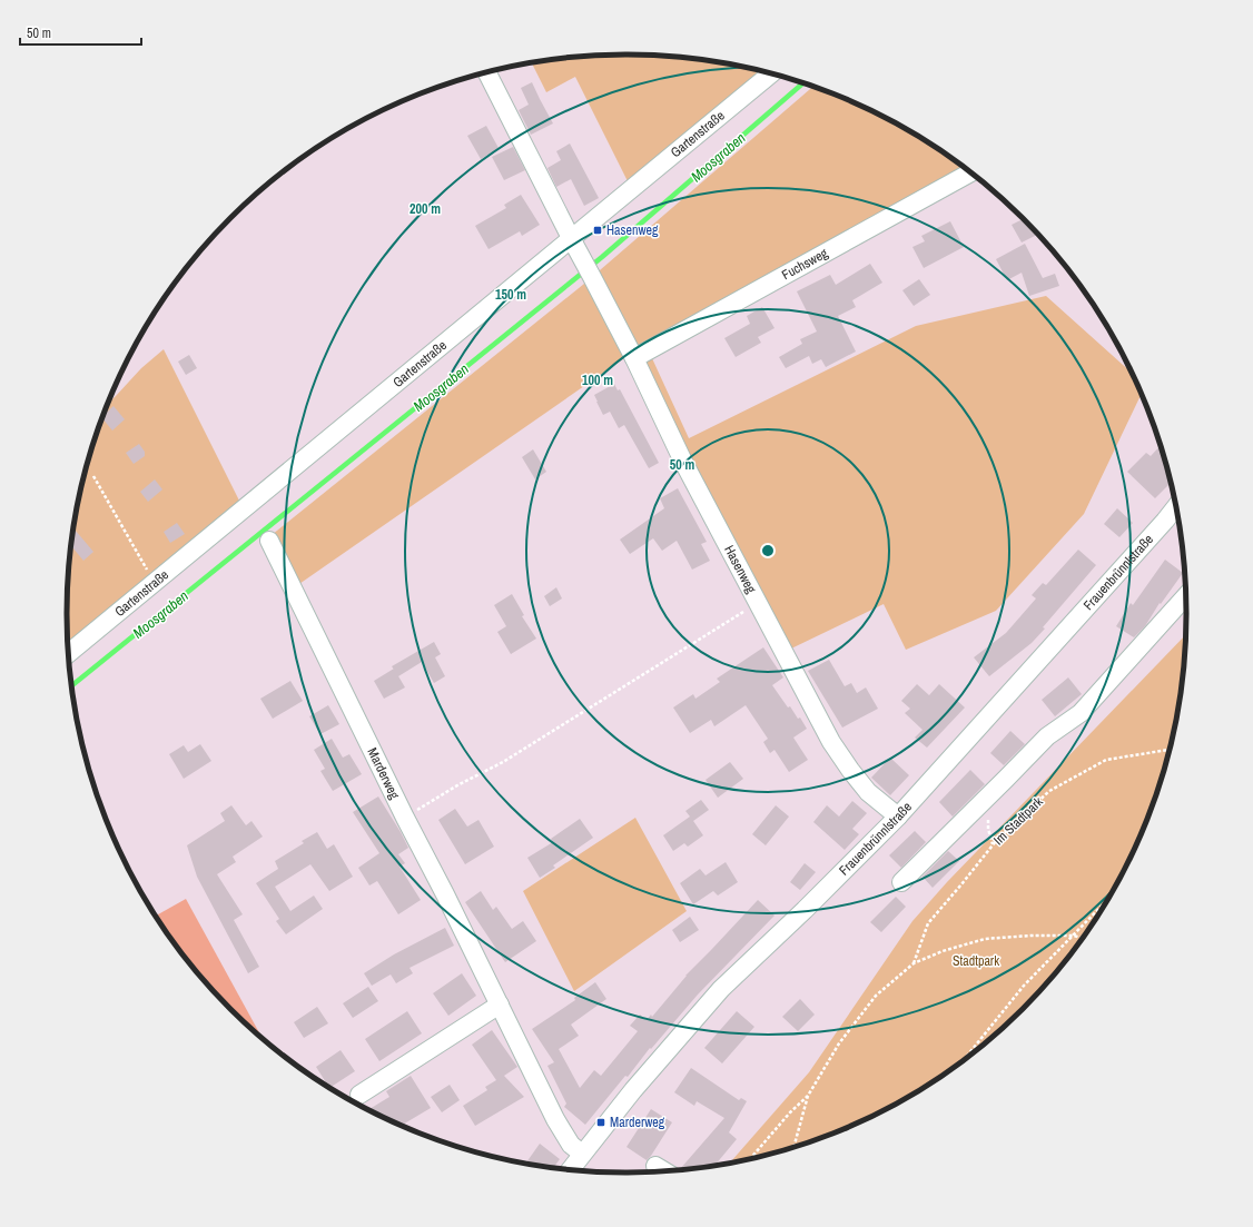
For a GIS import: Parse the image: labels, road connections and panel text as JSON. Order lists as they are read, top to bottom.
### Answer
{
  "streets": {
    "street": [
      "Gartenstraße",
      "Fuchsweg",
      "Hasenweg",
      "Frauenbrünnlstraße",
      "Marderweg"
    ],
    "path": ["Im Stadtpark"]
  },
  "crossings": [
    ["Gartenstraße", "Hasenweg"],
    ["Fuchsweg", "Hasenweg"],
    ["Hasenweg", "Frauenbrünnlstraße"],
    ["Frauenbrünnlstraße", "Marderweg"]
  ],
  "water": ["Moosgraben"],
  "parks": ["Stadtpark"],
  "places": {
    "transit": ["Hasenweg", "Marderweg"]
  },
  "scale_bar": "50 m",
  "rings": [
    "200 m",
    "150 m",
    "100 m",
    "50 m"
  ]
}
